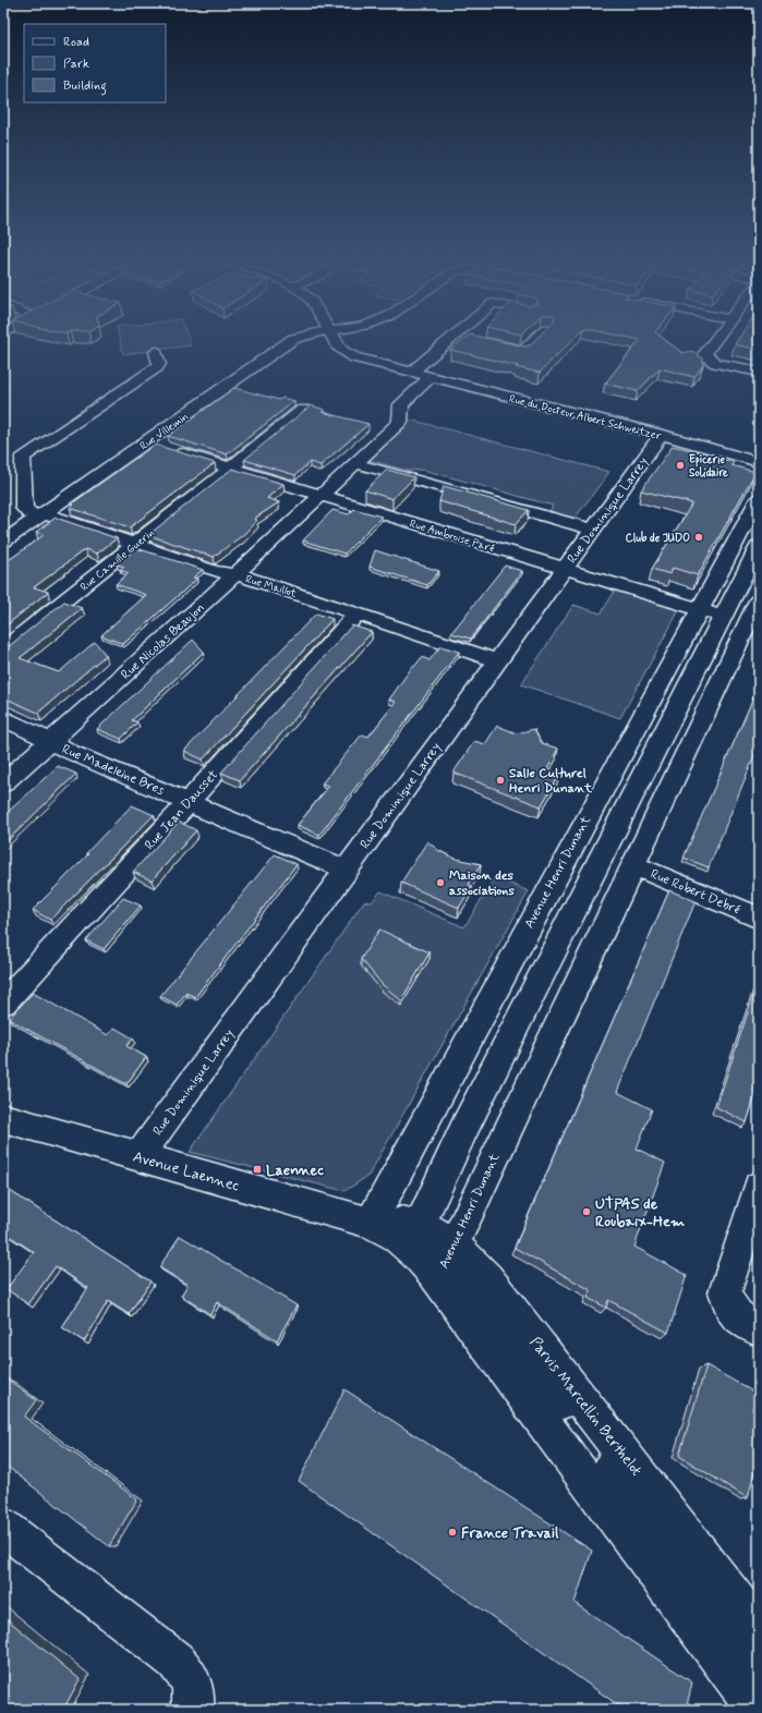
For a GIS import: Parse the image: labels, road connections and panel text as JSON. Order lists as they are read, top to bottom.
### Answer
{
  "streets": {
    "street": [
      "Rue du Docteur Albert Schweitzer",
      "Rue Villemin",
      "Rue Dominique Larrey",
      "Rue Ambroise Paré",
      "Rue Camille Guerin",
      "Rue Maillot",
      "Rue Nicolas Beaujon",
      "Rue Madeleine Bres",
      "Rue Jean Dausset",
      "Avenue Henri Dunant",
      "Rue Robert Debré",
      "Avenue Laennec",
      "Parvis Marcellin Berthelot"
    ]
  },
  "crossings": [
    ["Rue du Docteur Albert Schweitzer", "Rue Dominique Larrey"],
    ["Rue du Docteur Albert Schweitzer", "Rue Nicolas Beaujon"],
    ["Rue Villemin", "Rue Ambroise Paré"],
    ["Rue Villemin", "Rue Maillot"],
    ["Rue Dominique Larrey", "Rue Ambroise Paré"],
    ["Rue Dominique Larrey", "Rue Maillot"],
    ["Rue Dominique Larrey", "Rue Madeleine Bres"],
    ["Rue Dominique Larrey", "Avenue Laennec"],
    ["Rue Ambroise Paré", "Rue Camille Guerin"],
    ["Rue Ambroise Paré", "Rue Nicolas Beaujon"],
    ["Rue Ambroise Paré", "Avenue Henri Dunant"],
    ["Rue Camille Guerin", "Rue Maillot"],
    ["Rue Maillot", "Rue Nicolas Beaujon"],
    ["Rue Maillot", "Rue Jean Dausset"],
    ["Rue Nicolas Beaujon", "Rue Madeleine Bres"],
    ["Rue Madeleine Bres", "Rue Jean Dausset"],
    ["Avenue Henri Dunant", "Rue Robert Debré"],
    ["Avenue Henri Dunant", "Avenue Laennec"],
    ["Avenue Henri Dunant", "Parvis Marcellin Berthelot"],
    ["Avenue Laennec", "Parvis Marcellin Berthelot"]
  ],
  "places": {
    "other": [
      "Epicerie Solidaire",
      "Club de JUDO",
      "Salle Culturel Henri Dunant",
      "Maison des associations",
      "UTPAS de Roubaix-Hem",
      "France Travail"
    ],
    "transit": ["Laennec"]
  },
  "legend": ["Road", "Park", "Building"]
}
